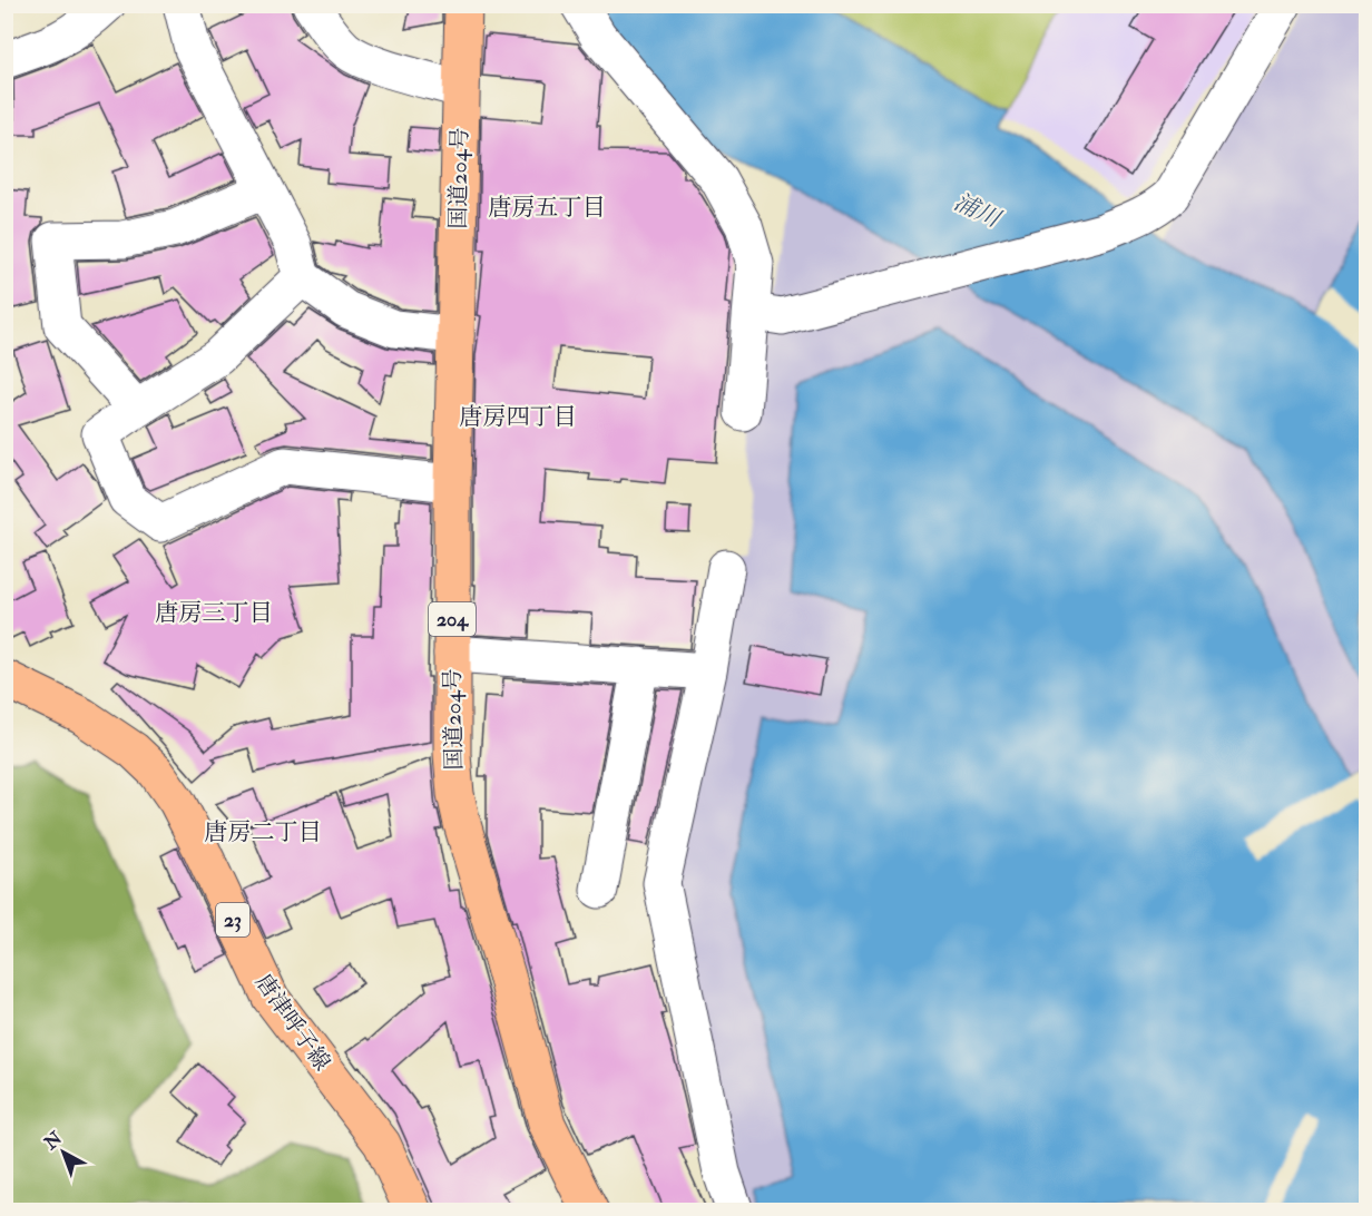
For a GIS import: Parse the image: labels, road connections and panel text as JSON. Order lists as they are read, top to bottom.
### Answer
{
  "streets": {
    "main road": [
      "国道204号",
      "204",
      "23",
      "唐津呼子線"
    ]
  },
  "districts": [
    "唐房五丁目",
    "唐房四丁目",
    "唐房三丁目",
    "唐房二丁目"
  ],
  "water": ["浦川"],
  "north": "top left"
}
